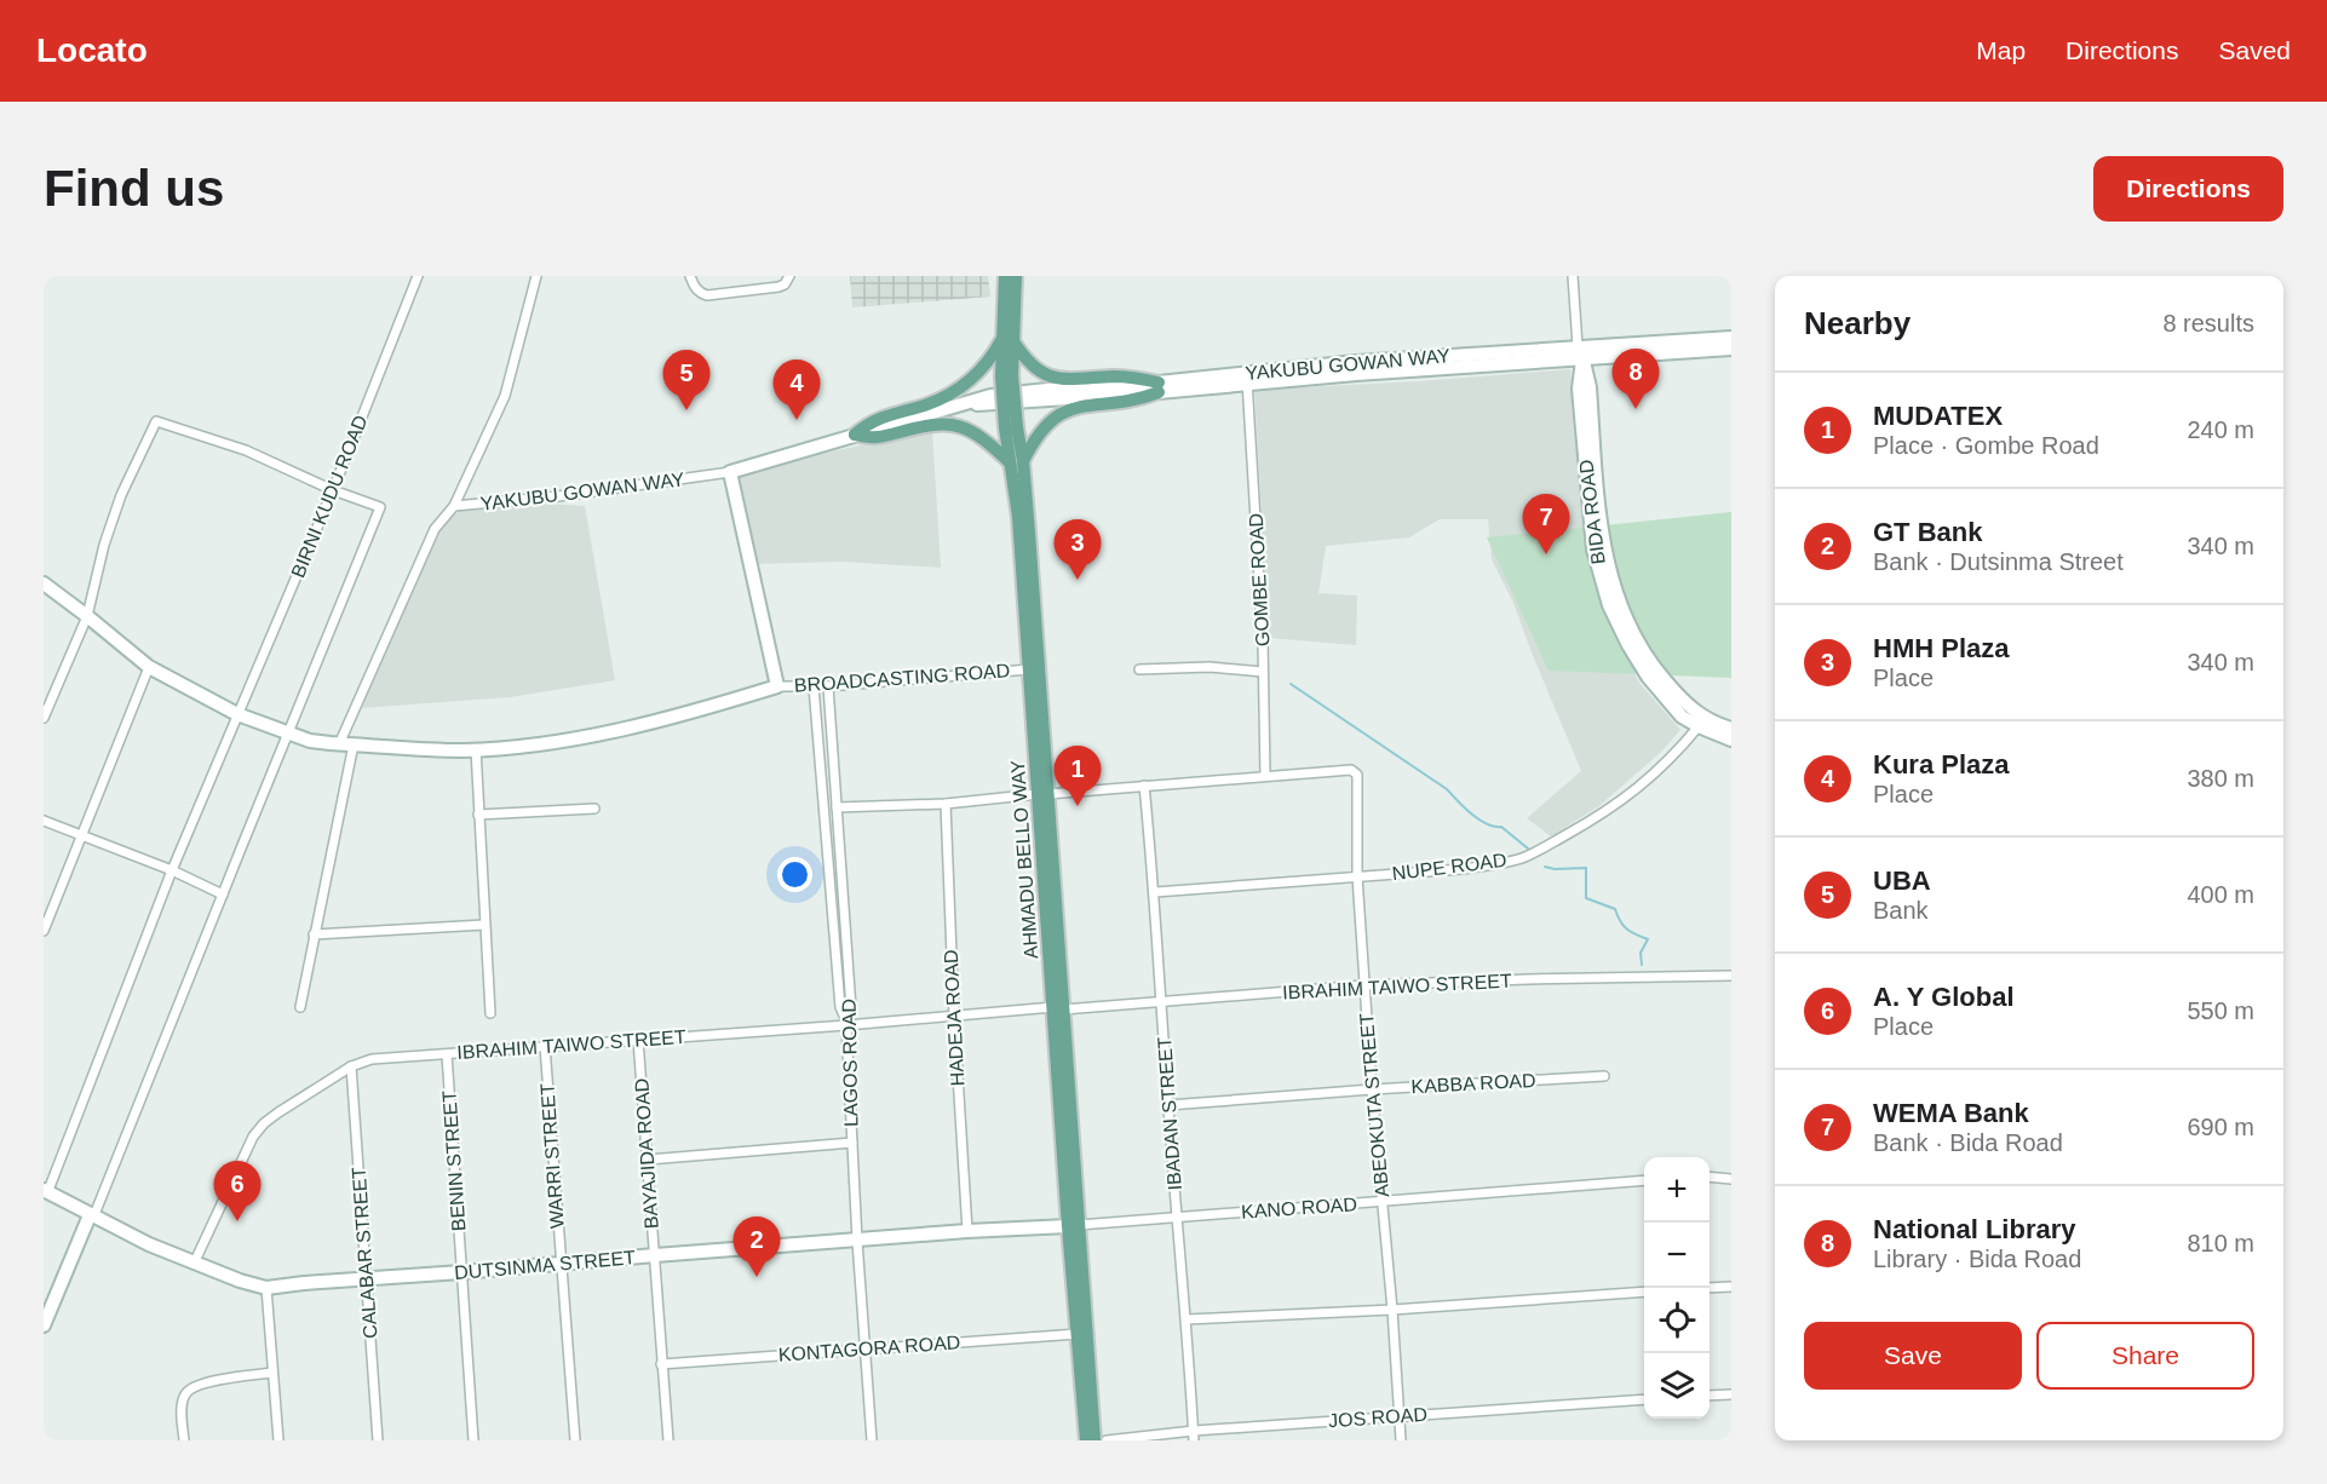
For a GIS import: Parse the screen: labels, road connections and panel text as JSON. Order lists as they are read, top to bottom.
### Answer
{
  "streets": {
    "main road": ["AHMADU BELLO WAY"],
    "street": [
      "YAKUBU GOWAN WAY",
      "BIRNI KUDU ROAD",
      "BIDA ROAD",
      "GOMBE ROAD",
      "BROADCASTING ROAD",
      "NUPE ROAD",
      "IBRAHIM TAIWO STREET",
      "HADEJA ROAD",
      "LAGOS ROAD",
      "KABBA ROAD",
      "ABEOKUTA STREET",
      "IBADAN STREET",
      "BAYAJIDA ROAD",
      "WARRI STREET",
      "BENIN STREET",
      "KANO ROAD",
      "CALABAR STREET",
      "DUTSINMA STREET",
      "KONTAGORA ROAD",
      "JOS ROAD"
    ]
  },
  "crossings": [
    ["YAKUBU GOWAN WAY", "BIDA ROAD"],
    ["YAKUBU GOWAN WAY", "GOMBE ROAD"],
    ["YAKUBU GOWAN WAY", "BROADCASTING ROAD"],
    ["BIRNI KUDU ROAD", "DUTSINMA STREET"],
    ["BIDA ROAD", "NUPE ROAD"],
    ["GOMBE ROAD", "ABEOKUTA STREET"],
    ["BROADCASTING ROAD", "AHMADU BELLO WAY"],
    ["BROADCASTING ROAD", "LAGOS ROAD"],
    ["AHMADU BELLO WAY", "IBRAHIM TAIWO STREET"],
    ["AHMADU BELLO WAY", "KANO ROAD"],
    ["AHMADU BELLO WAY", "DUTSINMA STREET"],
    ["AHMADU BELLO WAY", "KONTAGORA ROAD"],
    ["NUPE ROAD", "ABEOKUTA STREET"],
    ["NUPE ROAD", "IBADAN STREET"],
    ["IBRAHIM TAIWO STREET", "HADEJA ROAD"],
    ["IBRAHIM TAIWO STREET", "LAGOS ROAD"],
    ["IBRAHIM TAIWO STREET", "ABEOKUTA STREET"],
    ["IBRAHIM TAIWO STREET", "IBADAN STREET"],
    ["IBRAHIM TAIWO STREET", "BAYAJIDA ROAD"],
    ["IBRAHIM TAIWO STREET", "WARRI STREET"],
    ["IBRAHIM TAIWO STREET", "BENIN STREET"],
    ["IBRAHIM TAIWO STREET", "CALABAR STREET"],
    ["IBRAHIM TAIWO STREET", "DUTSINMA STREET"],
    ["HADEJA ROAD", "DUTSINMA STREET"],
    ["LAGOS ROAD", "DUTSINMA STREET"],
    ["LAGOS ROAD", "KONTAGORA ROAD"],
    ["KABBA ROAD", "ABEOKUTA STREET"],
    ["KABBA ROAD", "IBADAN STREET"],
    ["ABEOKUTA STREET", "KANO ROAD"],
    ["ABEOKUTA STREET", "JOS ROAD"],
    ["IBADAN STREET", "KANO ROAD"],
    ["IBADAN STREET", "JOS ROAD"],
    ["BAYAJIDA ROAD", "DUTSINMA STREET"],
    ["BAYAJIDA ROAD", "KONTAGORA ROAD"],
    ["WARRI STREET", "DUTSINMA STREET"],
    ["BENIN STREET", "DUTSINMA STREET"],
    ["KANO ROAD", "DUTSINMA STREET"],
    ["CALABAR STREET", "DUTSINMA STREET"]
  ],
  "page": {
    "header": "Locato",
    "nav": ["Map", "Directions", "Saved"],
    "buttons": [
      "Directions",
      ["Save", "Share"]
    ],
    "title": "Find us",
    "heading": ["Nearby", "8 results"],
    "pins": [
      "8",
      "5",
      "4",
      "7",
      "3",
      "1",
      "6",
      "2"
    ],
    "list": [
      {
        "mark": "1",
        "name": "MUDATEX",
        "note": "Place · Gombe Road",
        "value": "240 m"
      },
      {
        "mark": "2",
        "name": "GT Bank",
        "note": "Bank · Dutsinma Street",
        "value": "340 m"
      },
      {
        "mark": "3",
        "name": "HMH Plaza",
        "note": "Place",
        "value": "340 m"
      },
      {
        "mark": "4",
        "name": "Kura Plaza",
        "note": "Place",
        "value": "380 m"
      },
      {
        "mark": "5",
        "name": "UBA",
        "note": "Bank",
        "value": "400 m"
      },
      {
        "mark": "6",
        "name": "A. Y Global",
        "note": "Place",
        "value": "550 m"
      },
      {
        "mark": "7",
        "name": "WEMA Bank",
        "note": "Bank · Bida Road",
        "value": "690 m"
      },
      {
        "mark": "8",
        "name": "National Library",
        "note": "Library · Bida Road",
        "value": "810 m"
      }
    ],
    "map_buttons": ["+", "−"]
  }
}
